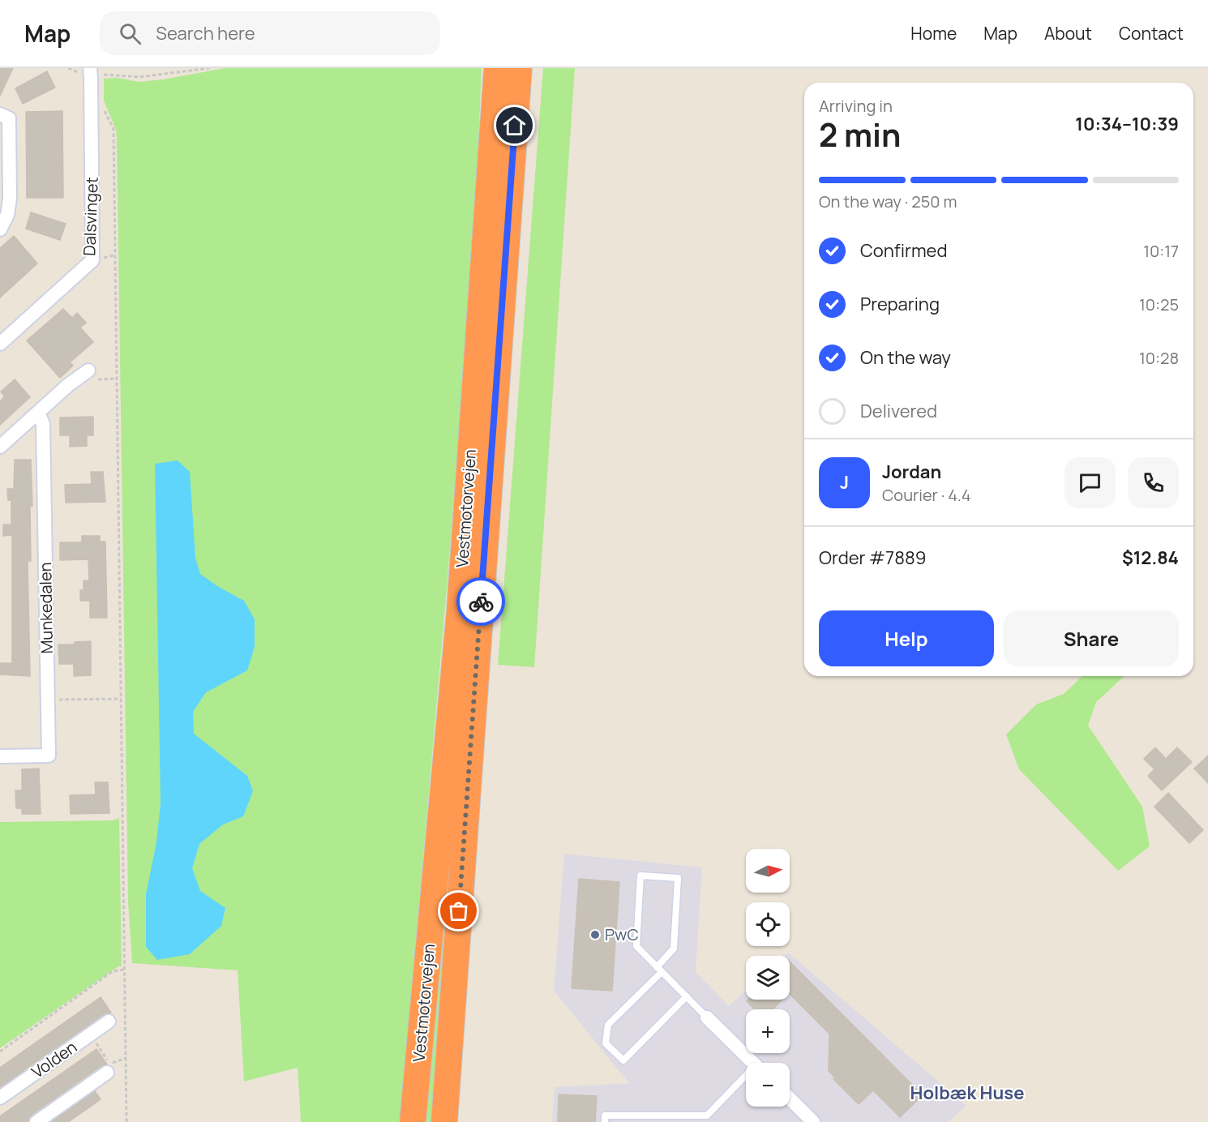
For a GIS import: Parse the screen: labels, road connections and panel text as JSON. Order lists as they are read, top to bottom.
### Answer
{
  "streets": {
    "highway": ["Vestmotorvejen"],
    "street": ["Dalsvinget", "Munkedalen", "Volden"]
  },
  "districts": ["Holbæk Huse"],
  "places": ["PwC"],
  "north": "right",
  "page": {
    "header": "Map",
    "search": "Search here",
    "nav": [
      "Home",
      "Map",
      "About",
      "Contact"
    ],
    "heading": ["2 min", "Arriving in", "10:34–10:39"],
    "panel": [
      "Jordan",
      "Courier · 4.4",
      "Order #7889",
      "$12.84"
    ],
    "bar": "On the way · 250 m",
    "list": [
      ["Confirmed", "10:17"],
      ["Preparing", "10:25"],
      ["On the way", "10:28"],
      "Delivered"
    ],
    "round": "J",
    "buttons": ["Help", "Share"],
    "map_buttons": ["+", "−"]
  }
}
